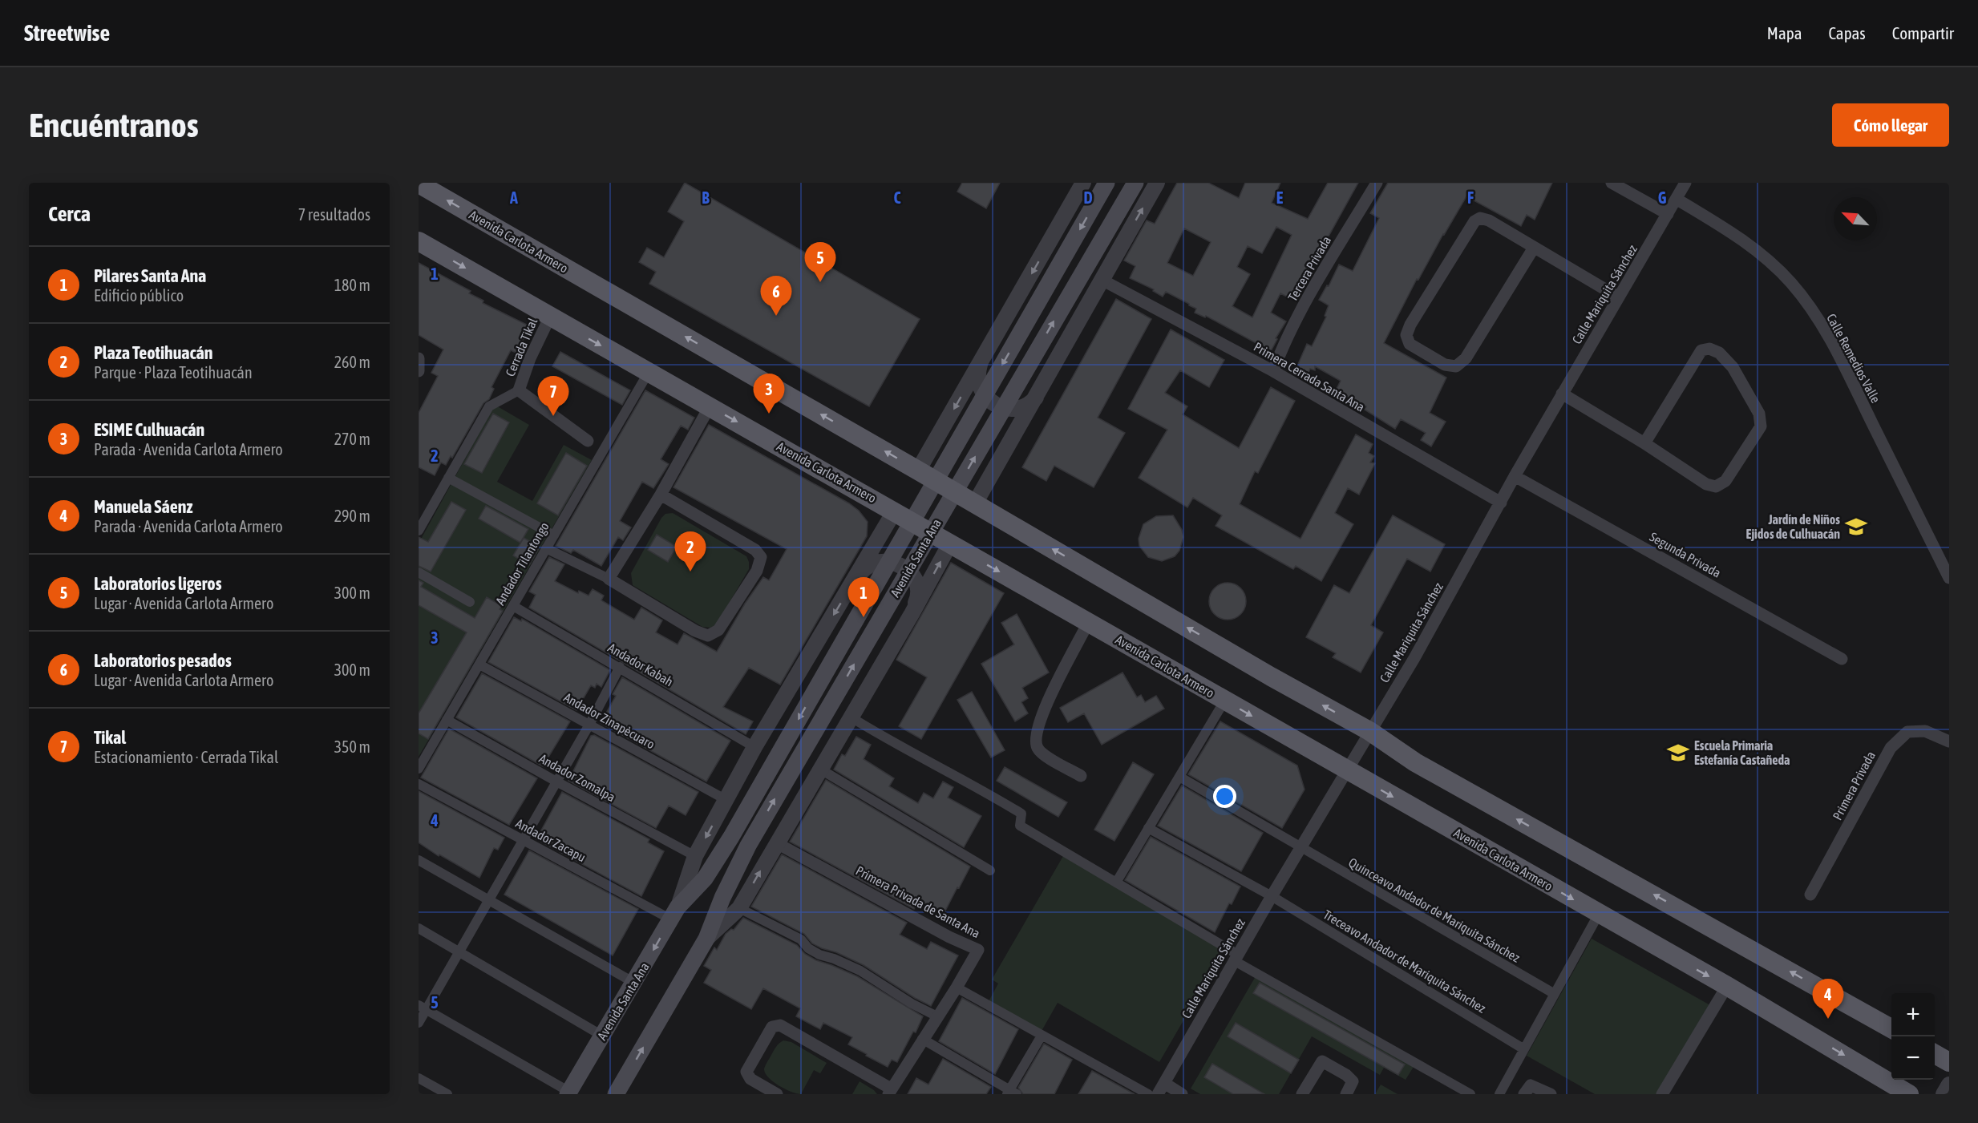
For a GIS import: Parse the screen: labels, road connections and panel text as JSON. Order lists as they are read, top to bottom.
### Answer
{
  "streets": {
    "main road": ["Avenida Carlota Armero", "Avenida Santa Ana"],
    "street": [
      "Tercera Privada",
      "Calle Mariquita Sánchez",
      "Cerrada Tikal",
      "Calle Remedios Valle",
      "Primera Cerrada Santa Ana",
      "Segunda Privada",
      "Andador Tilantongo",
      "Andador Kabah",
      "Andador Zinapècuaro",
      "Andador Zomalpa",
      "Primera Privada",
      "Andador Zacapu",
      "Primera Privada de Santa Ana",
      "Quinceavo Andador de Mariquita Sánchez",
      "Treceavo Andador de Mariquita Sánchez"
    ]
  },
  "crossings": [
    ["Avenida Carlota Armero", "Calle Mariquita Sánchez"],
    ["Avenida Carlota Armero", "Cerrada Tikal"],
    ["Avenida Carlota Armero", "Avenida Santa Ana"],
    ["Avenida Carlota Armero", "Andador Tilantongo"],
    ["Tercera Privada", "Primera Cerrada Santa Ana"],
    ["Calle Mariquita Sánchez", "Calle Remedios Valle"],
    ["Calle Mariquita Sánchez", "Primera Cerrada Santa Ana"],
    ["Calle Mariquita Sánchez", "Segunda Privada"],
    ["Calle Mariquita Sánchez", "Quinceavo Andador de Mariquita Sánchez"],
    ["Calle Mariquita Sánchez", "Treceavo Andador de Mariquita Sánchez"],
    ["Avenida Santa Ana", "Andador Kabah"],
    ["Avenida Santa Ana", "Andador Zinapècuaro"],
    ["Avenida Santa Ana", "Andador Zomalpa"],
    ["Avenida Santa Ana", "Andador Zacapu"],
    ["Avenida Santa Ana", "Primera Privada de Santa Ana"],
    ["Andador Tilantongo", "Andador Kabah"],
    ["Andador Tilantongo", "Andador Zinapècuaro"],
    ["Andador Tilantongo", "Andador Zomalpa"]
  ],
  "places": {
    "school or university": ["Jardín de Niños Ejidos de Culhuacán", "Escuela Primaria Estefanía Castañeda"]
  },
  "north": "top left",
  "page": {
    "header": "Streetwise",
    "nav": ["Mapa", "Capas", "Compartir"],
    "buttons": "Cómo llegar",
    "title": "Encuéntranos",
    "heading": ["Cerca", "7 resultados"],
    "pins": [
      "5",
      "6",
      "3",
      "7",
      "2",
      "1",
      "4"
    ],
    "list": [
      {
        "mark": "1",
        "name": "Pilares Santa Ana",
        "note": "Edificio público",
        "value": "180 m"
      },
      {
        "mark": "2",
        "name": "Plaza Teotihuacán",
        "note": "Parque · Plaza Teotihuacán",
        "value": "260 m"
      },
      {
        "mark": "3",
        "name": "ESIME Culhuacán",
        "note": "Parada · Avenida Carlota Armero",
        "value": "270 m"
      },
      {
        "mark": "4",
        "name": "Manuela Sáenz",
        "note": "Parada · Avenida Carlota Armero",
        "value": "290 m"
      },
      {
        "mark": "5",
        "name": "Laboratorios ligeros",
        "note": "Lugar · Avenida Carlota Armero",
        "value": "300 m"
      },
      {
        "mark": "6",
        "name": "Laboratorios pesados",
        "note": "Lugar · Avenida Carlota Armero",
        "value": "300 m"
      },
      {
        "mark": "7",
        "name": "Tikal",
        "note": "Estacionamiento · Cerrada Tikal",
        "value": "350 m"
      }
    ],
    "map_buttons": ["+", "−"]
  },
  "grid": {
    "columns": [
      "A",
      "B",
      "C",
      "D",
      "E",
      "F",
      "G"
    ],
    "rows": [
      "1",
      "2",
      "3",
      "4",
      "5"
    ]
  }
}
